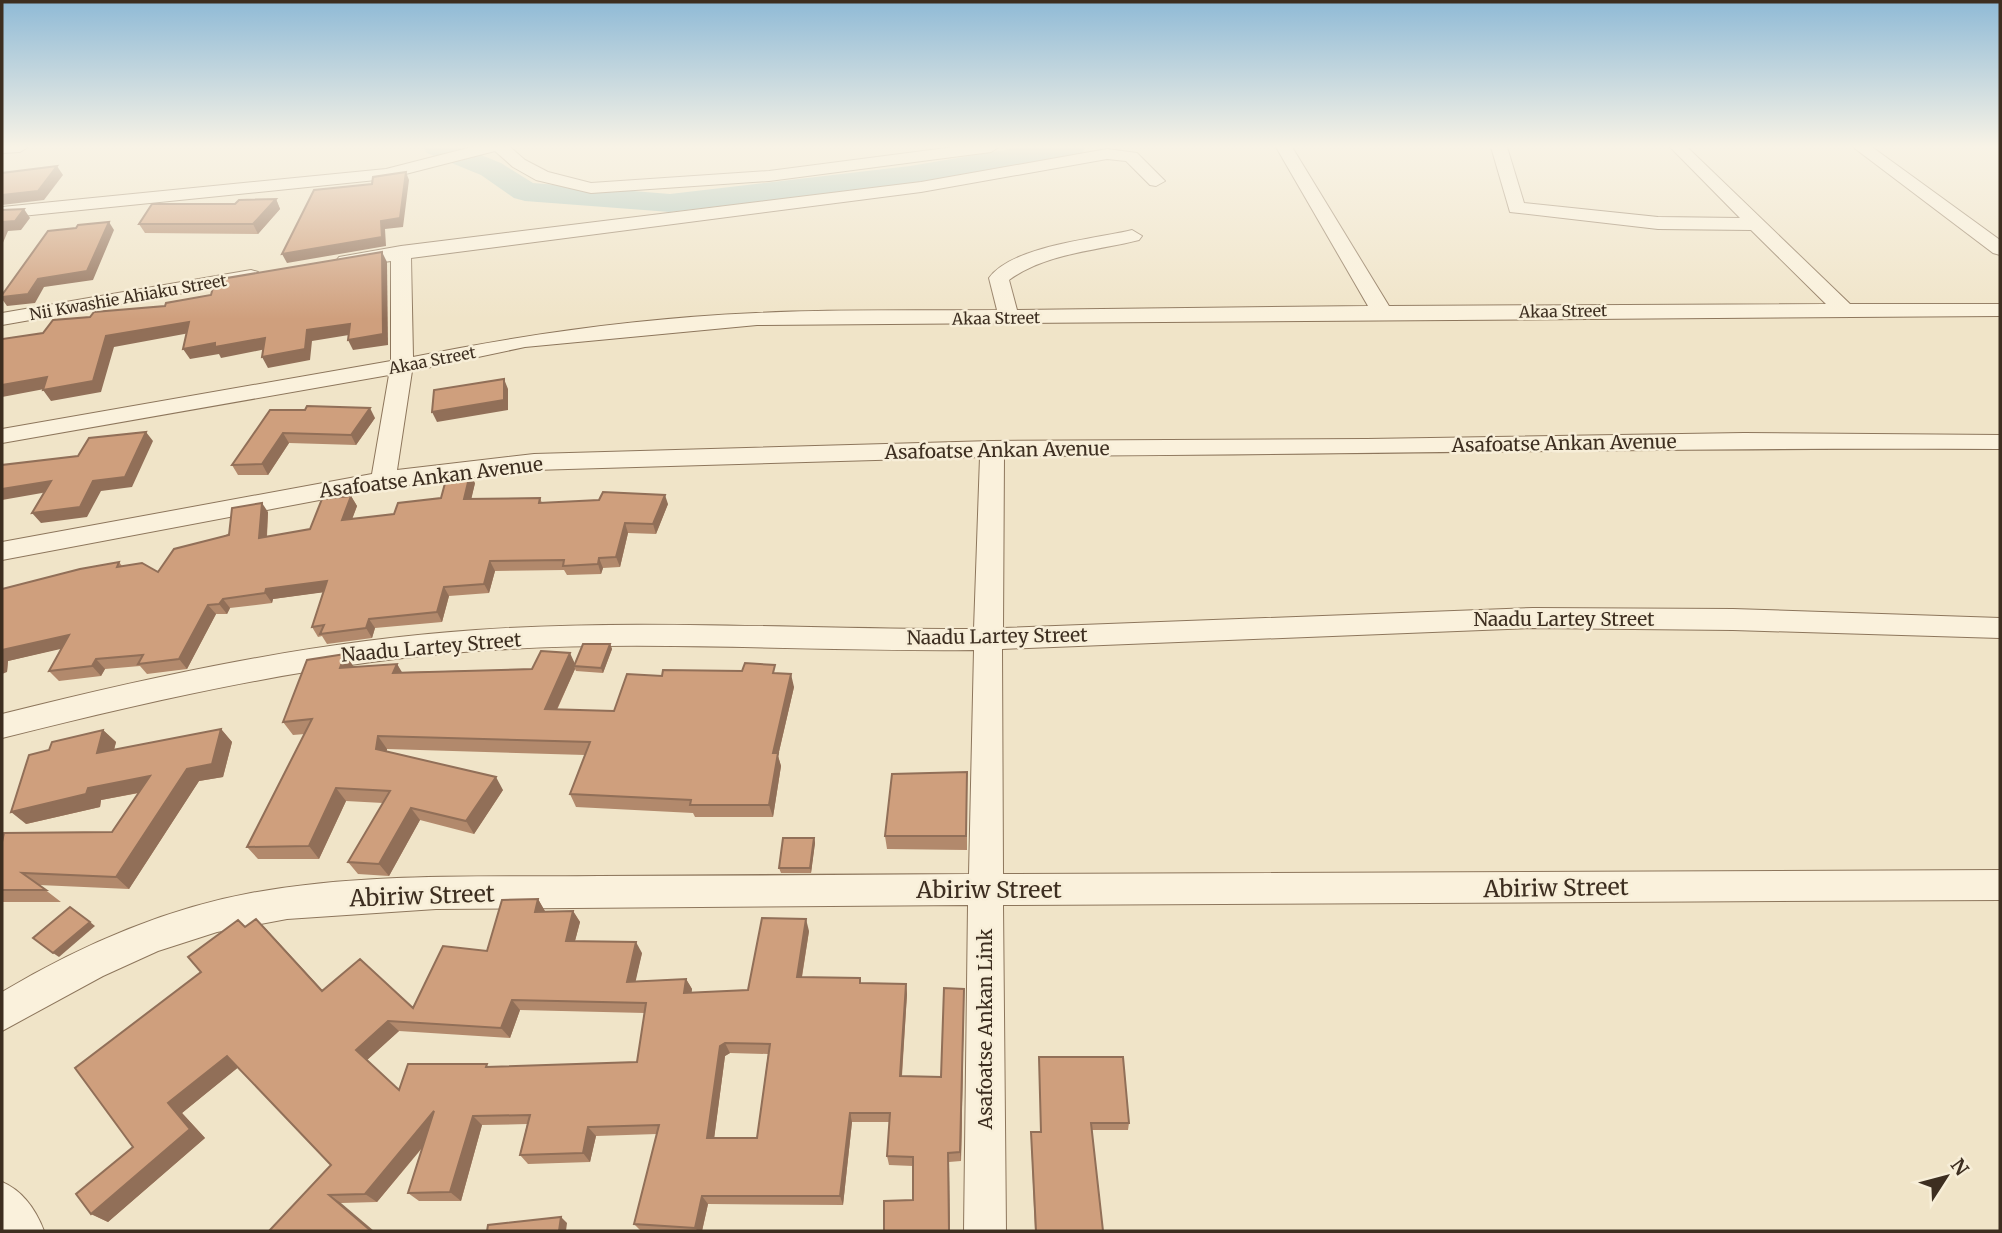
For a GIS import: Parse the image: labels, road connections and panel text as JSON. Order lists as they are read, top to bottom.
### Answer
{
  "streets": {
    "street": [
      "Nii Kwashie Ahiaku Street",
      "Akaa Street",
      "Asafoatse Ankan Avenue",
      "Naadu Lartey Street",
      "Abiriw Street",
      "Asafoatse Ankan Link"
    ]
  },
  "crossings": [
    ["Asafoatse Ankan Avenue", "Asafoatse Ankan Link"],
    ["Naadu Lartey Street", "Asafoatse Ankan Link"],
    ["Abiriw Street", "Asafoatse Ankan Link"]
  ],
  "north": "top right"
}
